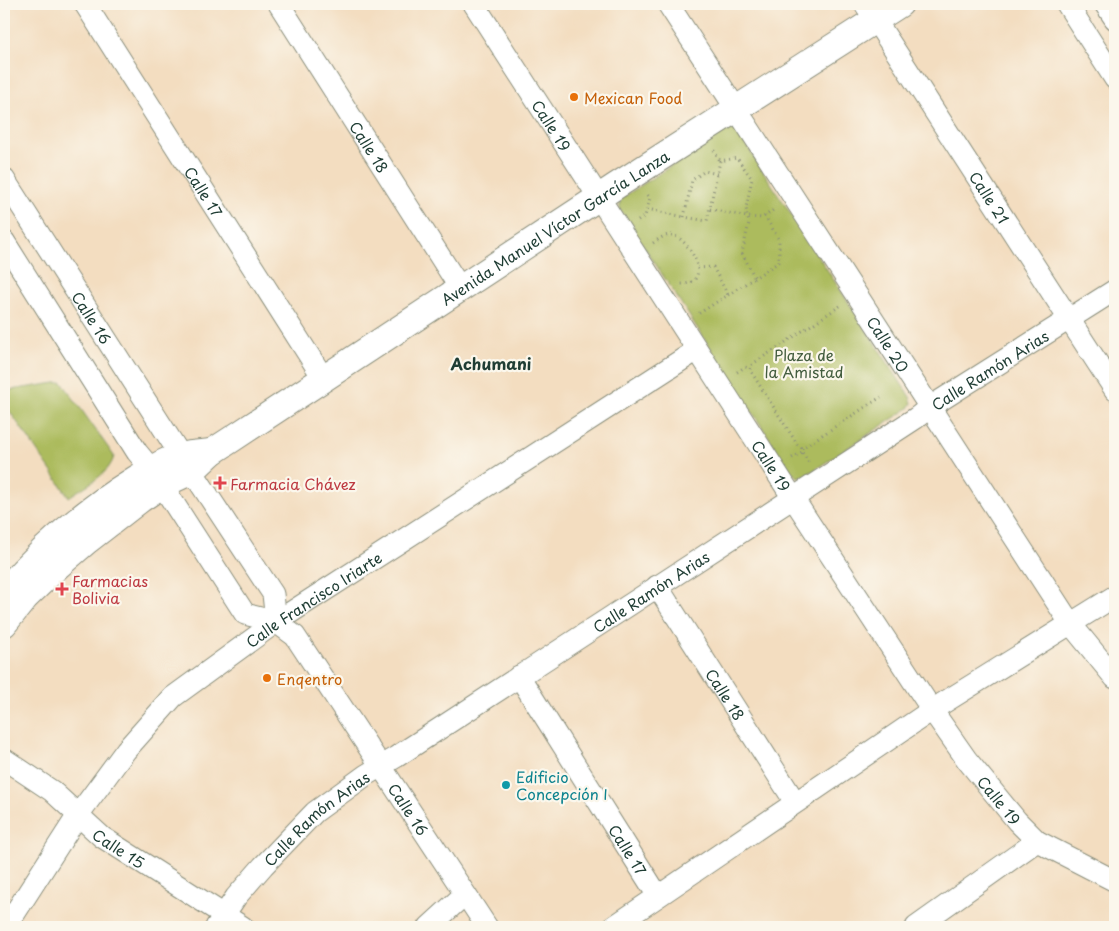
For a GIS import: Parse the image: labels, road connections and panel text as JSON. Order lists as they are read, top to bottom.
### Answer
{
  "streets": {
    "main road": ["Avenida Manuel Víctor García Lanza"],
    "street": [
      "Calle 19",
      "Calle 18",
      "Calle 17",
      "Calle 21",
      "Calle 16",
      "Calle 20",
      "Calle Ramón Arias",
      "Calle Francisco Iriarte",
      "Calle 15"
    ]
  },
  "crossings": [
    ["Calle 19", "Avenida Manuel Víctor García Lanza"],
    ["Calle 19", "Calle Ramón Arias"],
    ["Calle 19", "Calle Francisco Iriarte"],
    ["Calle 18", "Avenida Manuel Víctor García Lanza"],
    ["Calle 18", "Calle Ramón Arias"],
    ["Calle 17", "Avenida Manuel Víctor García Lanza"],
    ["Calle 17", "Calle Ramón Arias"],
    ["Calle 21", "Avenida Manuel Víctor García Lanza"],
    ["Calle 21", "Calle Ramón Arias"],
    ["Avenida Manuel Víctor García Lanza", "Calle 16"],
    ["Avenida Manuel Víctor García Lanza", "Calle 20"],
    ["Calle 16", "Calle Ramón Arias"],
    ["Calle 16", "Calle Francisco Iriarte"],
    ["Calle 20", "Calle Ramón Arias"],
    ["Calle Ramón Arias", "Calle 15"],
    ["Calle Francisco Iriarte", "Calle 15"]
  ],
  "districts": ["Achumani"],
  "parks": ["Plaza de la Amistad"],
  "places": {
    "other": ["Mexican Food", "Enqentro", "Edificio Concepción I"],
    "health": ["Farmacia Chávez", "Farmacias Bolivia"]
  }
}
